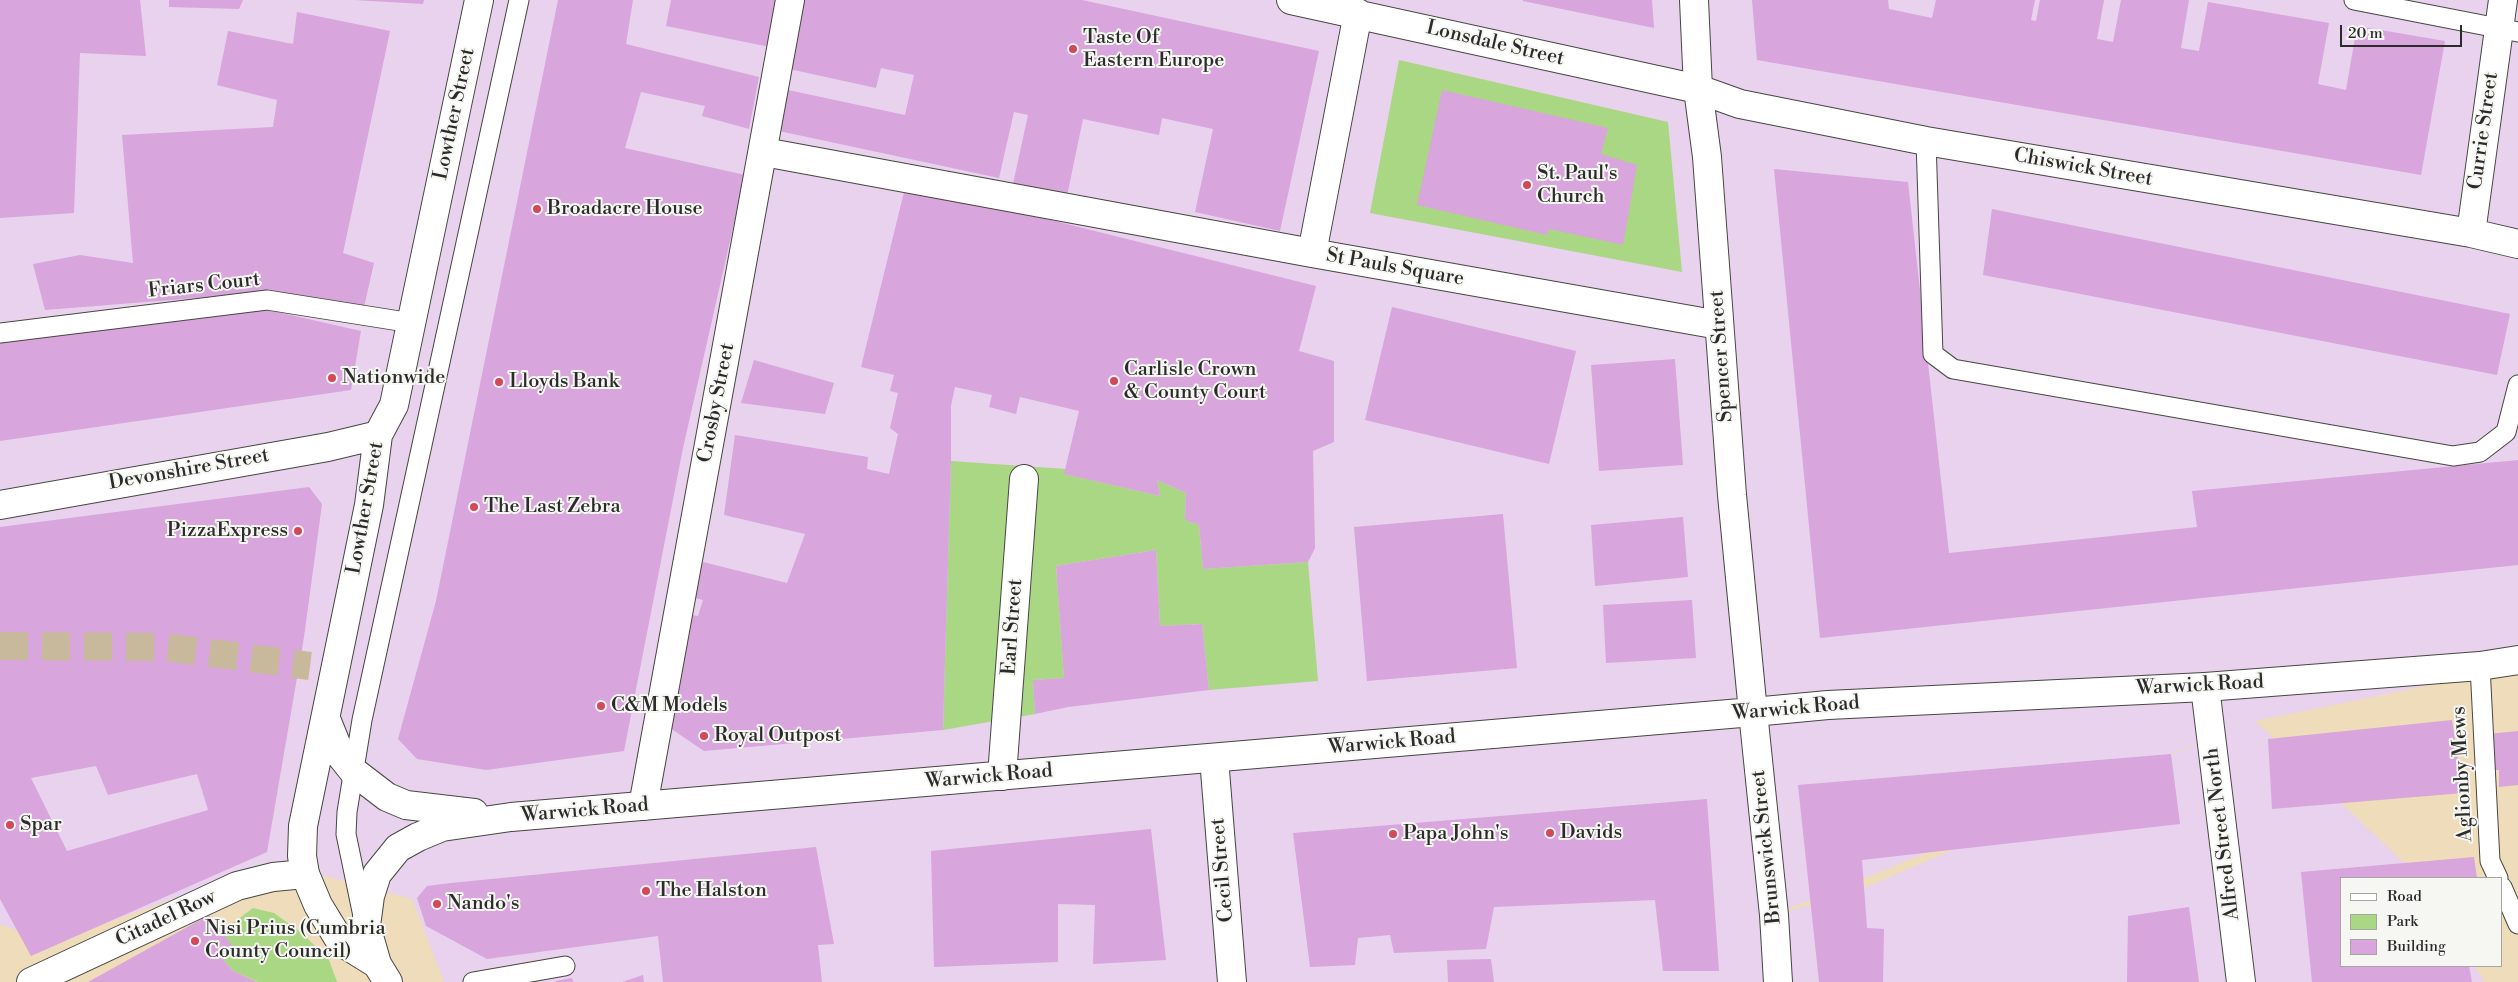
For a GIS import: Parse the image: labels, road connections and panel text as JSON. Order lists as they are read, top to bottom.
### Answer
{
  "streets": {
    "street": [
      "Lonsdale Street",
      "Lowther Street",
      "Currie Street",
      "Chiswick Street",
      "St Pauls Square",
      "Spencer Street",
      "Crosby Street",
      "Devonshire Street",
      "Earl Street",
      "Warwick Road",
      "Alfred Street North",
      "Brunswick Street",
      "Cecil Street",
      "Citadel Row"
    ],
    "lane": ["Friars Court", "Aglionby Mews"]
  },
  "crossings": [
    ["Lonsdale Street", "Chiswick Street"],
    ["Lonsdale Street", "St Pauls Square"],
    ["Lonsdale Street", "Spencer Street"],
    ["Lowther Street", "Friars Court"],
    ["Lowther Street", "Devonshire Street"],
    ["Lowther Street", "Warwick Road"],
    ["Lowther Street", "Citadel Row"],
    ["Currie Street", "Chiswick Street"],
    ["Chiswick Street", "Spencer Street"],
    ["St Pauls Square", "Spencer Street"],
    ["Spencer Street", "Warwick Road"],
    ["Spencer Street", "Brunswick Street"],
    ["Crosby Street", "Warwick Road"],
    ["Earl Street", "Warwick Road"],
    ["Warwick Road", "Aglionby Mews"],
    ["Warwick Road", "Alfred Street North"],
    ["Warwick Road", "Brunswick Street"],
    ["Warwick Road", "Cecil Street"]
  ],
  "places": [
    "Taste Of Eastern Europe",
    "St. Paul's Church",
    "Broadacre House",
    "Nationwide",
    "Carlisle Crown & County Court",
    "Lloyds Bank",
    "The Last Zebra",
    "PizzaExpress",
    "C&M Models",
    "Royal Outpost",
    "Spar",
    "Davids",
    "Papa John's",
    "The Halston",
    "Nando's",
    "Nisi Prius (Cumbria County Council)"
  ],
  "legend": ["Road", "Park", "Building"],
  "scale_bar": "20 m"
}
